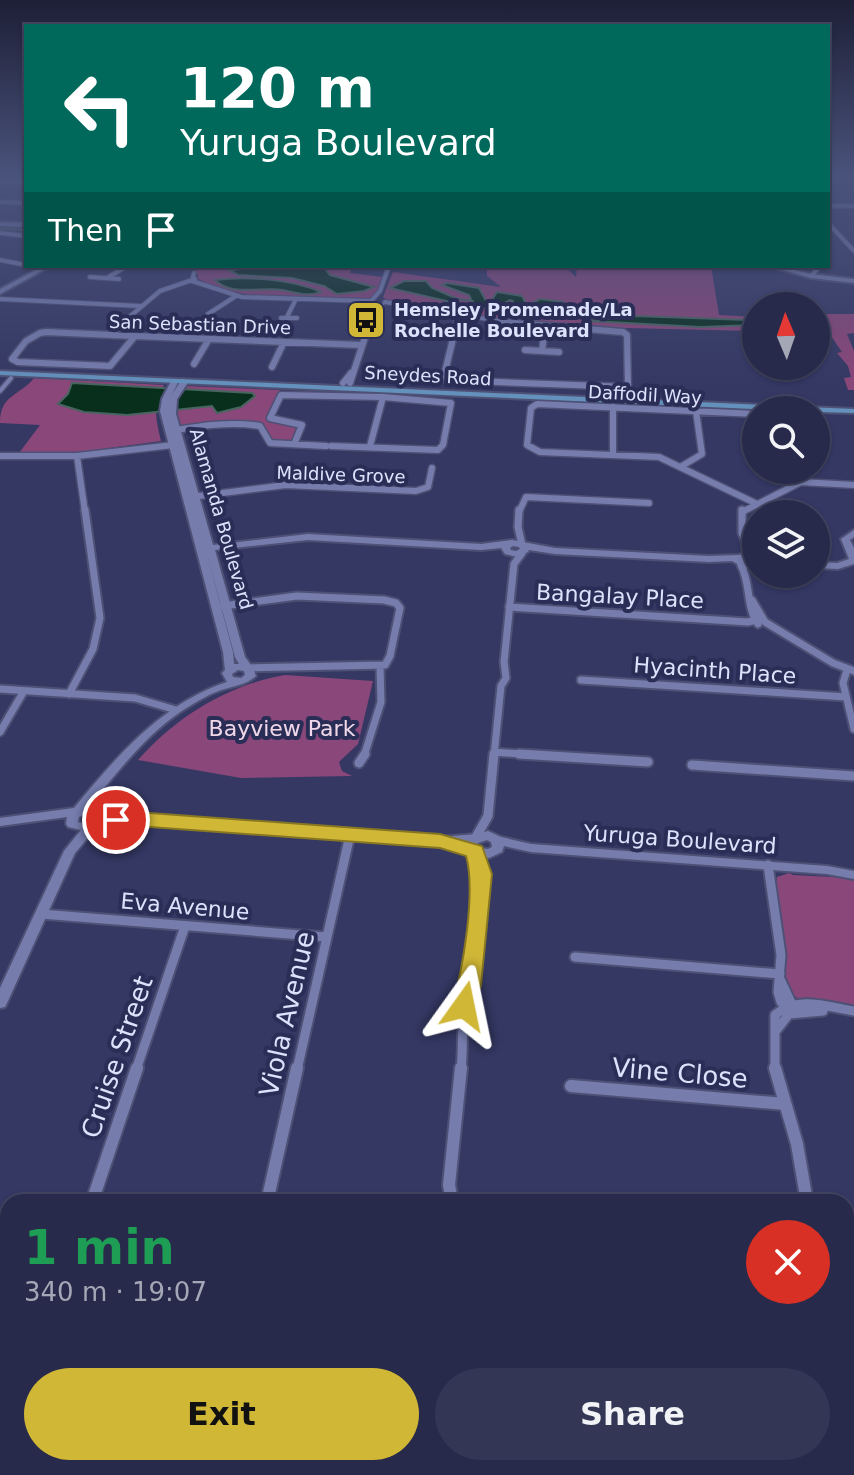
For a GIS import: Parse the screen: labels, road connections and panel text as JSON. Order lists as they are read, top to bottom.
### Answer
{
  "streets": {
    "main road": ["Sneydes Road"],
    "street": [
      "San Sebastian Drive",
      "Daffodil Way",
      "Maldive Grove",
      "Alamanda Boulevard",
      "Bangalay Place",
      "Hyacinth Place",
      "Yuruga Boulevard",
      "Eva Avenue",
      "Viola Avenue",
      "Cruise Street",
      "Vine Close"
    ]
  },
  "crossings": [
    ["Sneydes Road", "Alamanda Boulevard"],
    ["Maldive Grove", "Alamanda Boulevard"],
    ["Eva Avenue", "Viola Avenue"],
    ["Eva Avenue", "Cruise Street"]
  ],
  "parks": ["Bayview Park"],
  "places": {
    "bus stop": ["Hemsley Promenade/La Rochelle Boulevard"]
  },
  "north": "top",
  "page": {
    "turn": ["120 m", "Yuruga Boulevard"],
    "then": "Then",
    "heading": ["1 min", "340 m · 19:07"],
    "buttons": ["Exit", "Share"]
  }
}
